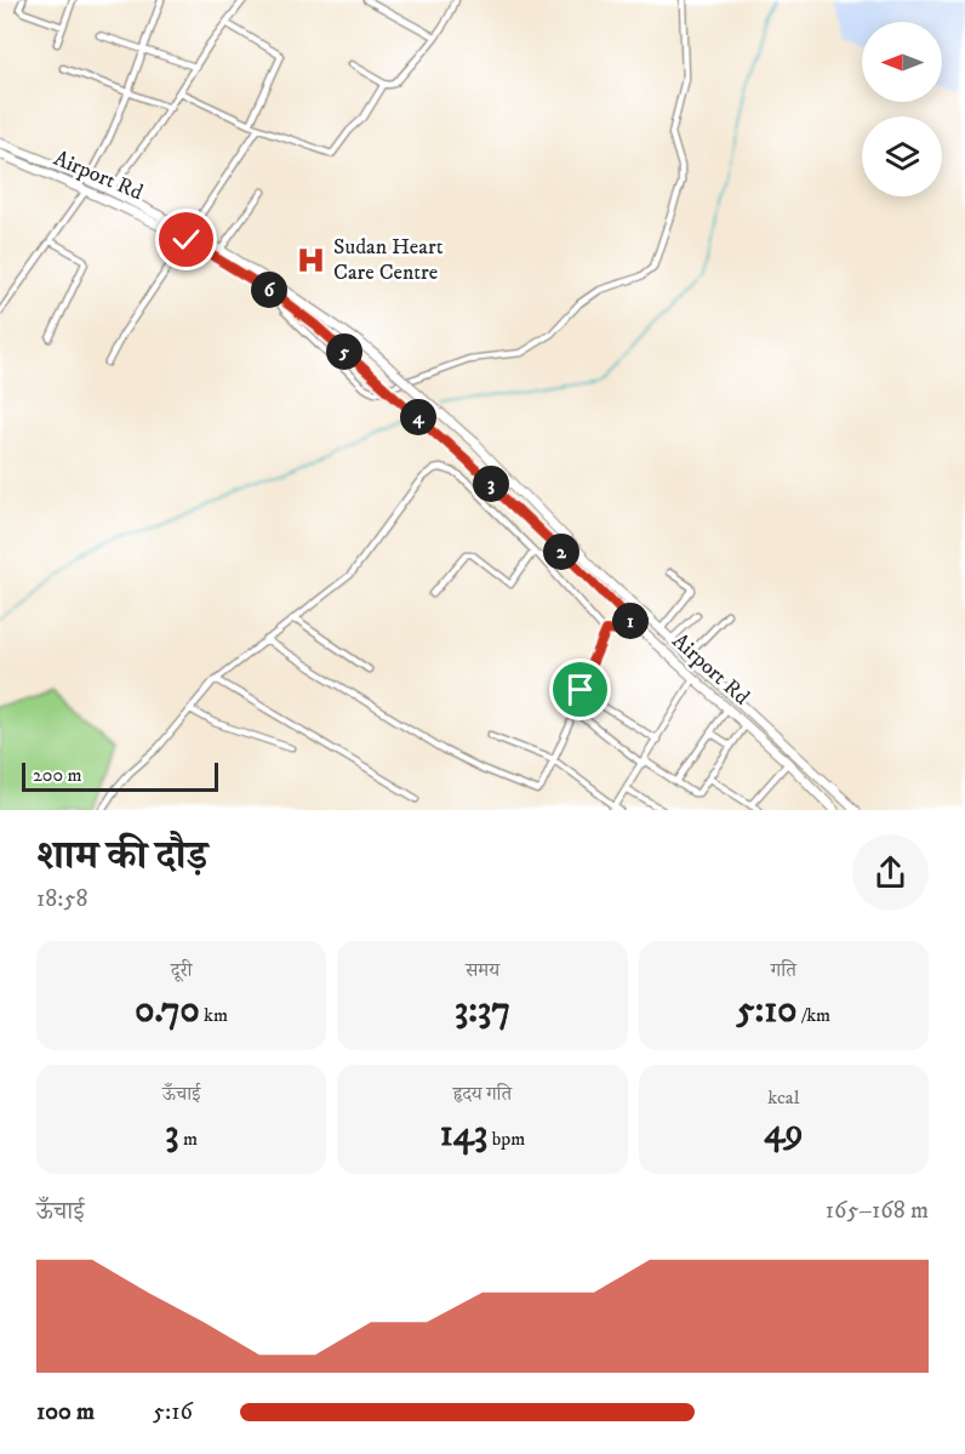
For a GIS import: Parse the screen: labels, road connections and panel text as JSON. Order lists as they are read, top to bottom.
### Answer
{
  "streets": {
    "main road": ["Airport Rd"]
  },
  "places": {
    "hospital": ["Sudan Heart Care Centre"]
  },
  "scale_bar": "200 m",
  "north": "left",
  "page": {
    "pins": [
      "6",
      "5",
      "4",
      "3",
      "2",
      "1"
    ],
    "scale": "200 m",
    "heading": ["शाम की दौड़", "18:58"],
    "stats": [
      ["दूरी", "0.70 km"],
      ["समय", "3:37"],
      ["गति", "5:10 /km"],
      ["ऊँचाई", "3 m"],
      ["हृदय गति", "143 bpm"],
      ["kcal", "49"]
    ],
    "chart": ["ऊँचाई", "165–168 m"],
    "list": [
      {
        "name": "100 m",
        "note": "5:16"
      }
    ]
  }
}
